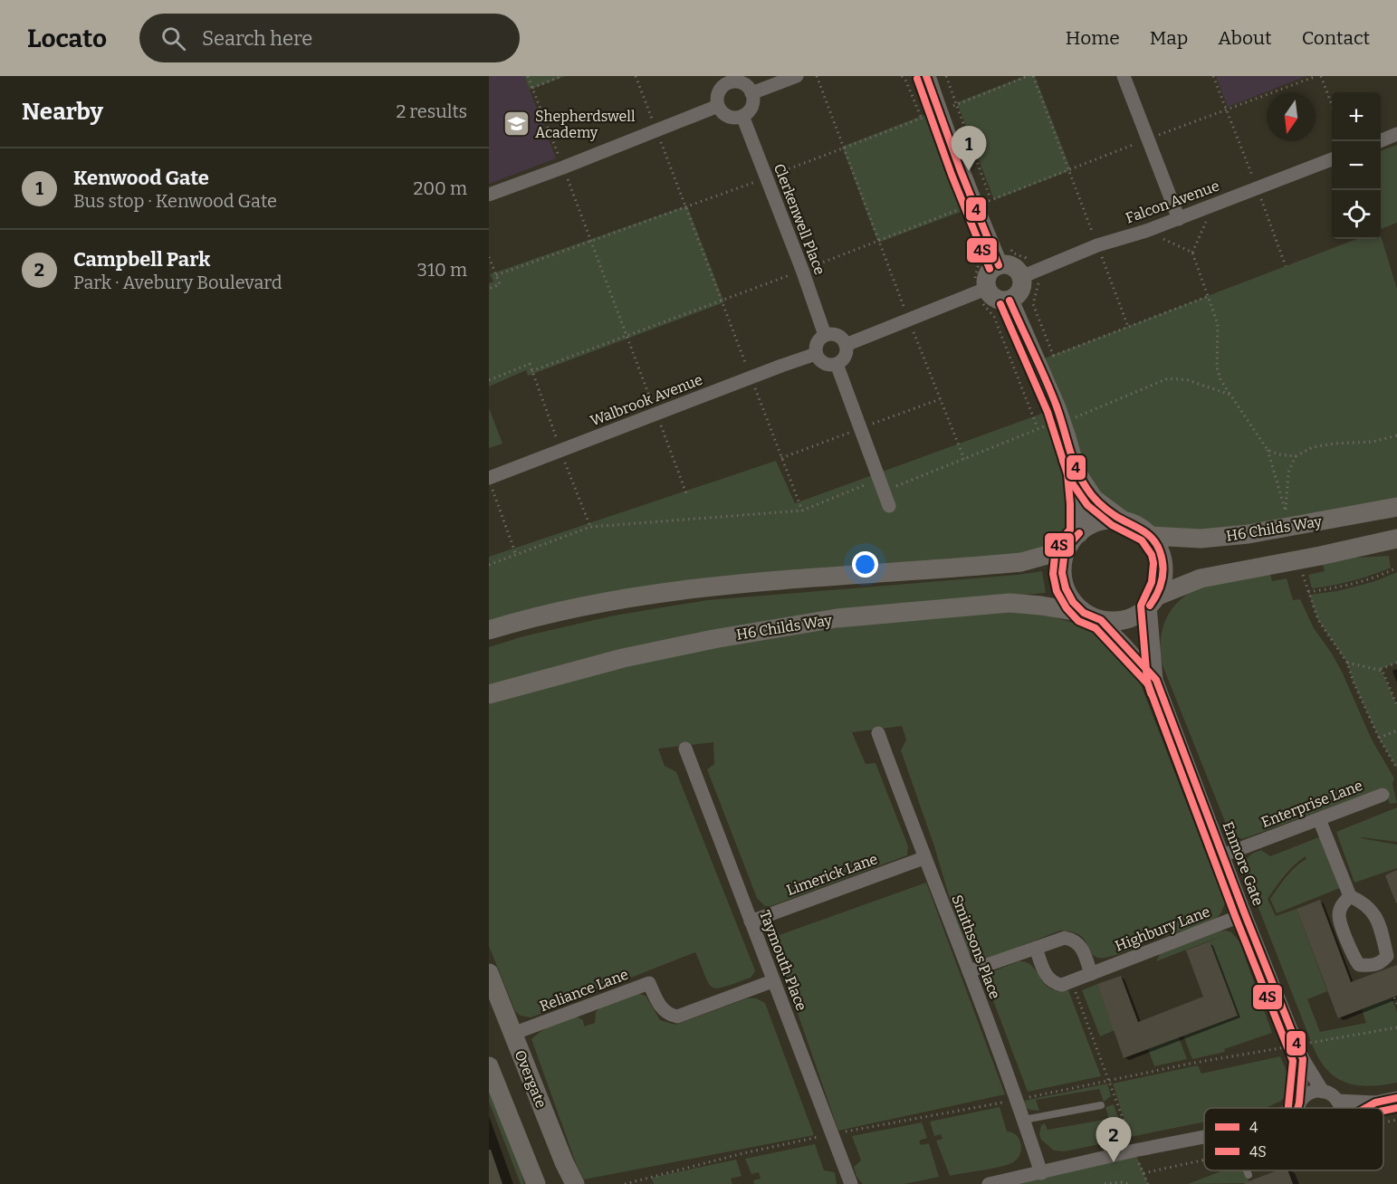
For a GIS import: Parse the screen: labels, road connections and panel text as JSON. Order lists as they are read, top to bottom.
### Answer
{
  "streets": {
    "street": [
      "Falcon Avenue",
      "Clerkenwell Place",
      "Walbrook Avenue",
      "H6 Childs Way",
      "Enterprise Lane",
      "Enmore Gate",
      "Limerick Lane",
      "Highbury Lane",
      "Smithsons Place",
      "Taymouth Place",
      "Reliance Lane",
      "Overgate"
    ]
  },
  "crossings": [
    ["Clerkenwell Place", "Walbrook Avenue"],
    ["H6 Childs Way", "Enmore Gate"],
    ["Enterprise Lane", "Enmore Gate"],
    ["Enmore Gate", "Highbury Lane"],
    ["Limerick Lane", "Smithsons Place"],
    ["Limerick Lane", "Taymouth Place"],
    ["Taymouth Place", "Reliance Lane"],
    ["Reliance Lane", "Overgate"]
  ],
  "places": {
    "school or university": ["Shepherdswell Academy"]
  },
  "lines": ["transit line 4", "transit line 4S"],
  "legend": ["4", "4S"],
  "north": "bottom",
  "page": {
    "header": "Locato",
    "search": "Search here",
    "nav": [
      "Home",
      "Map",
      "About",
      "Contact"
    ],
    "heading": ["Nearby", "2 results"],
    "map_buttons": ["+", "−"],
    "pins": ["1", "2"],
    "list": [
      {
        "mark": "1",
        "name": "Kenwood Gate",
        "note": "Bus stop · Kenwood Gate",
        "value": "200 m"
      },
      {
        "mark": "2",
        "name": "Campbell Park",
        "note": "Park · Avebury Boulevard",
        "value": "310 m"
      }
    ]
  }
}
